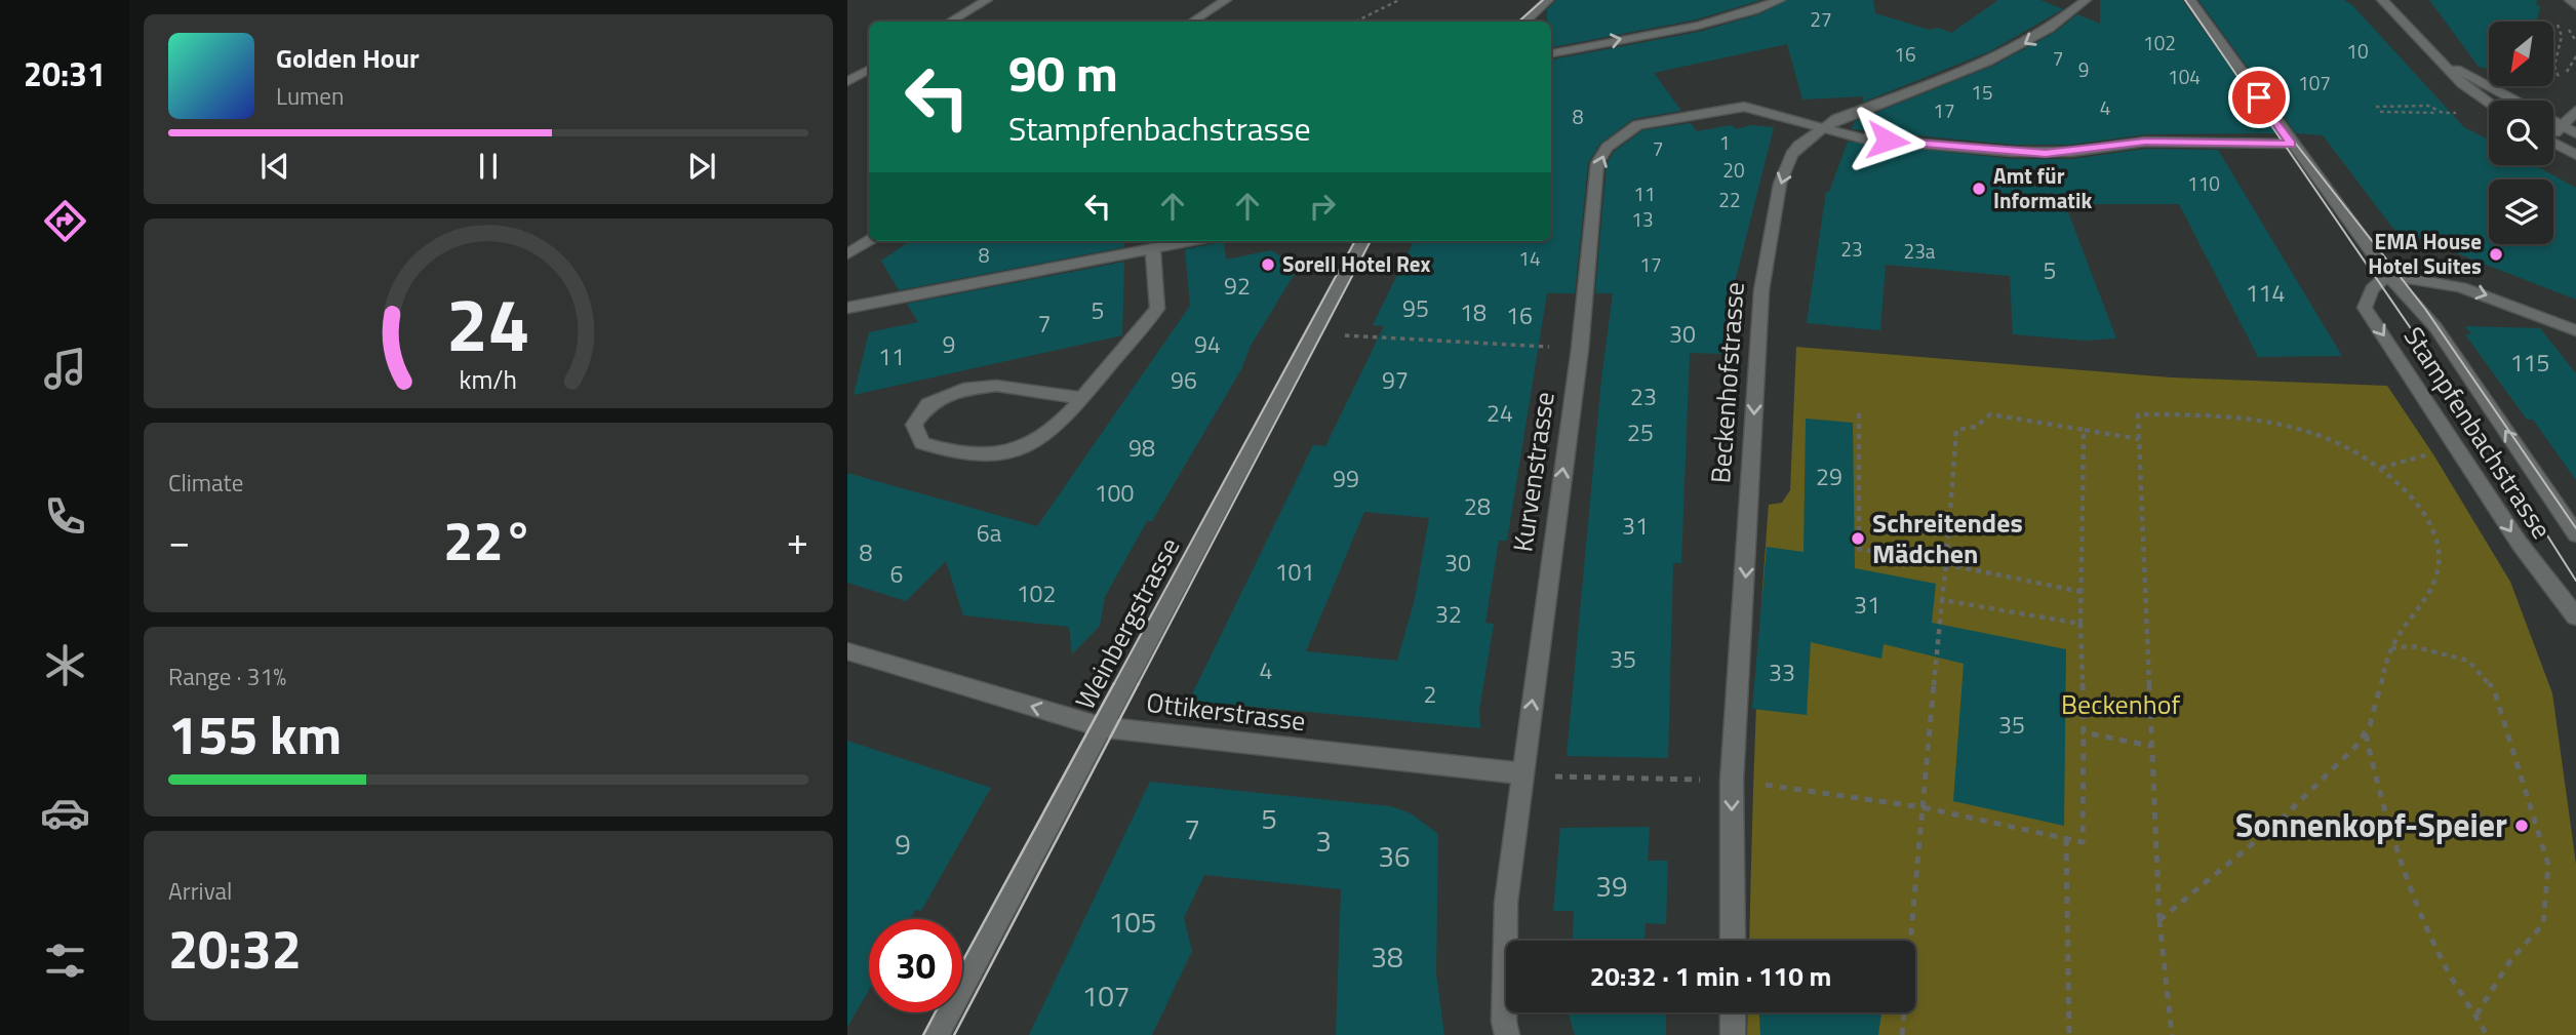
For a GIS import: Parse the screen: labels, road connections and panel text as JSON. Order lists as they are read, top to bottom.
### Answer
{
  "streets": {
    "street": [
      "Beckenhofstrasse",
      "Stampfenbachstrasse",
      "Kurvenstrasse",
      "Weinbergstrasse",
      "Ottikerstrasse"
    ]
  },
  "crossings": [
    ["Beckenhofstrasse", "Kurvenstrasse"],
    ["Stampfenbachstrasse", "Kurvenstrasse"],
    ["Kurvenstrasse", "Ottikerstrasse"],
    ["Weinbergstrasse", "Ottikerstrasse"]
  ],
  "one_way": ["Beckenhofstrasse", "Kurvenstrasse", "Ottikerstrasse"],
  "parks": ["Beckenhof"],
  "places": [
    "Amt für Informatik",
    "EMA House Hotel Suites",
    "Sorell Hotel Rex",
    "Schreitendes Mädchen",
    "Sonnenkopf-Speier"
  ],
  "house_numbers": [
    "27",
    "102",
    "10",
    "16",
    "7",
    "9",
    "104",
    "107",
    "15",
    "4",
    "17",
    "8",
    "1",
    "7",
    "20",
    "110",
    "11",
    "22",
    "13",
    "23",
    "23a",
    "8",
    "14",
    "17",
    "5",
    "92",
    "114",
    "95",
    "5",
    "18",
    "16",
    "7",
    "30",
    "9",
    "94",
    "11",
    "115",
    "96",
    "97",
    "23",
    "24",
    "25",
    "98",
    "29",
    "99",
    "100",
    "28",
    "31",
    "6a",
    "8",
    "30",
    "101",
    "6",
    "102",
    "31",
    "32",
    "35",
    "4",
    "33",
    "2",
    "35",
    "5",
    "7",
    "3",
    "9",
    "36",
    "39",
    "105",
    "38",
    "107"
  ],
  "north": "bottom left",
  "page": {
    "tabs": "20:31",
    "turn": ["90 m", "Stampfenbachstrasse"],
    "song": ["Golden Hour", "Lumen"],
    "tile": [
      "Climate",
      ["Range · 31%", "155 km"],
      ["Arrival", "20:32"]
    ],
    "heat": ["−", "22°", "+"],
    "limit": "30",
    "trip": "20:32 · 1 min · 110 m",
    "gauge": ["24", "km/h"]
  }
}
